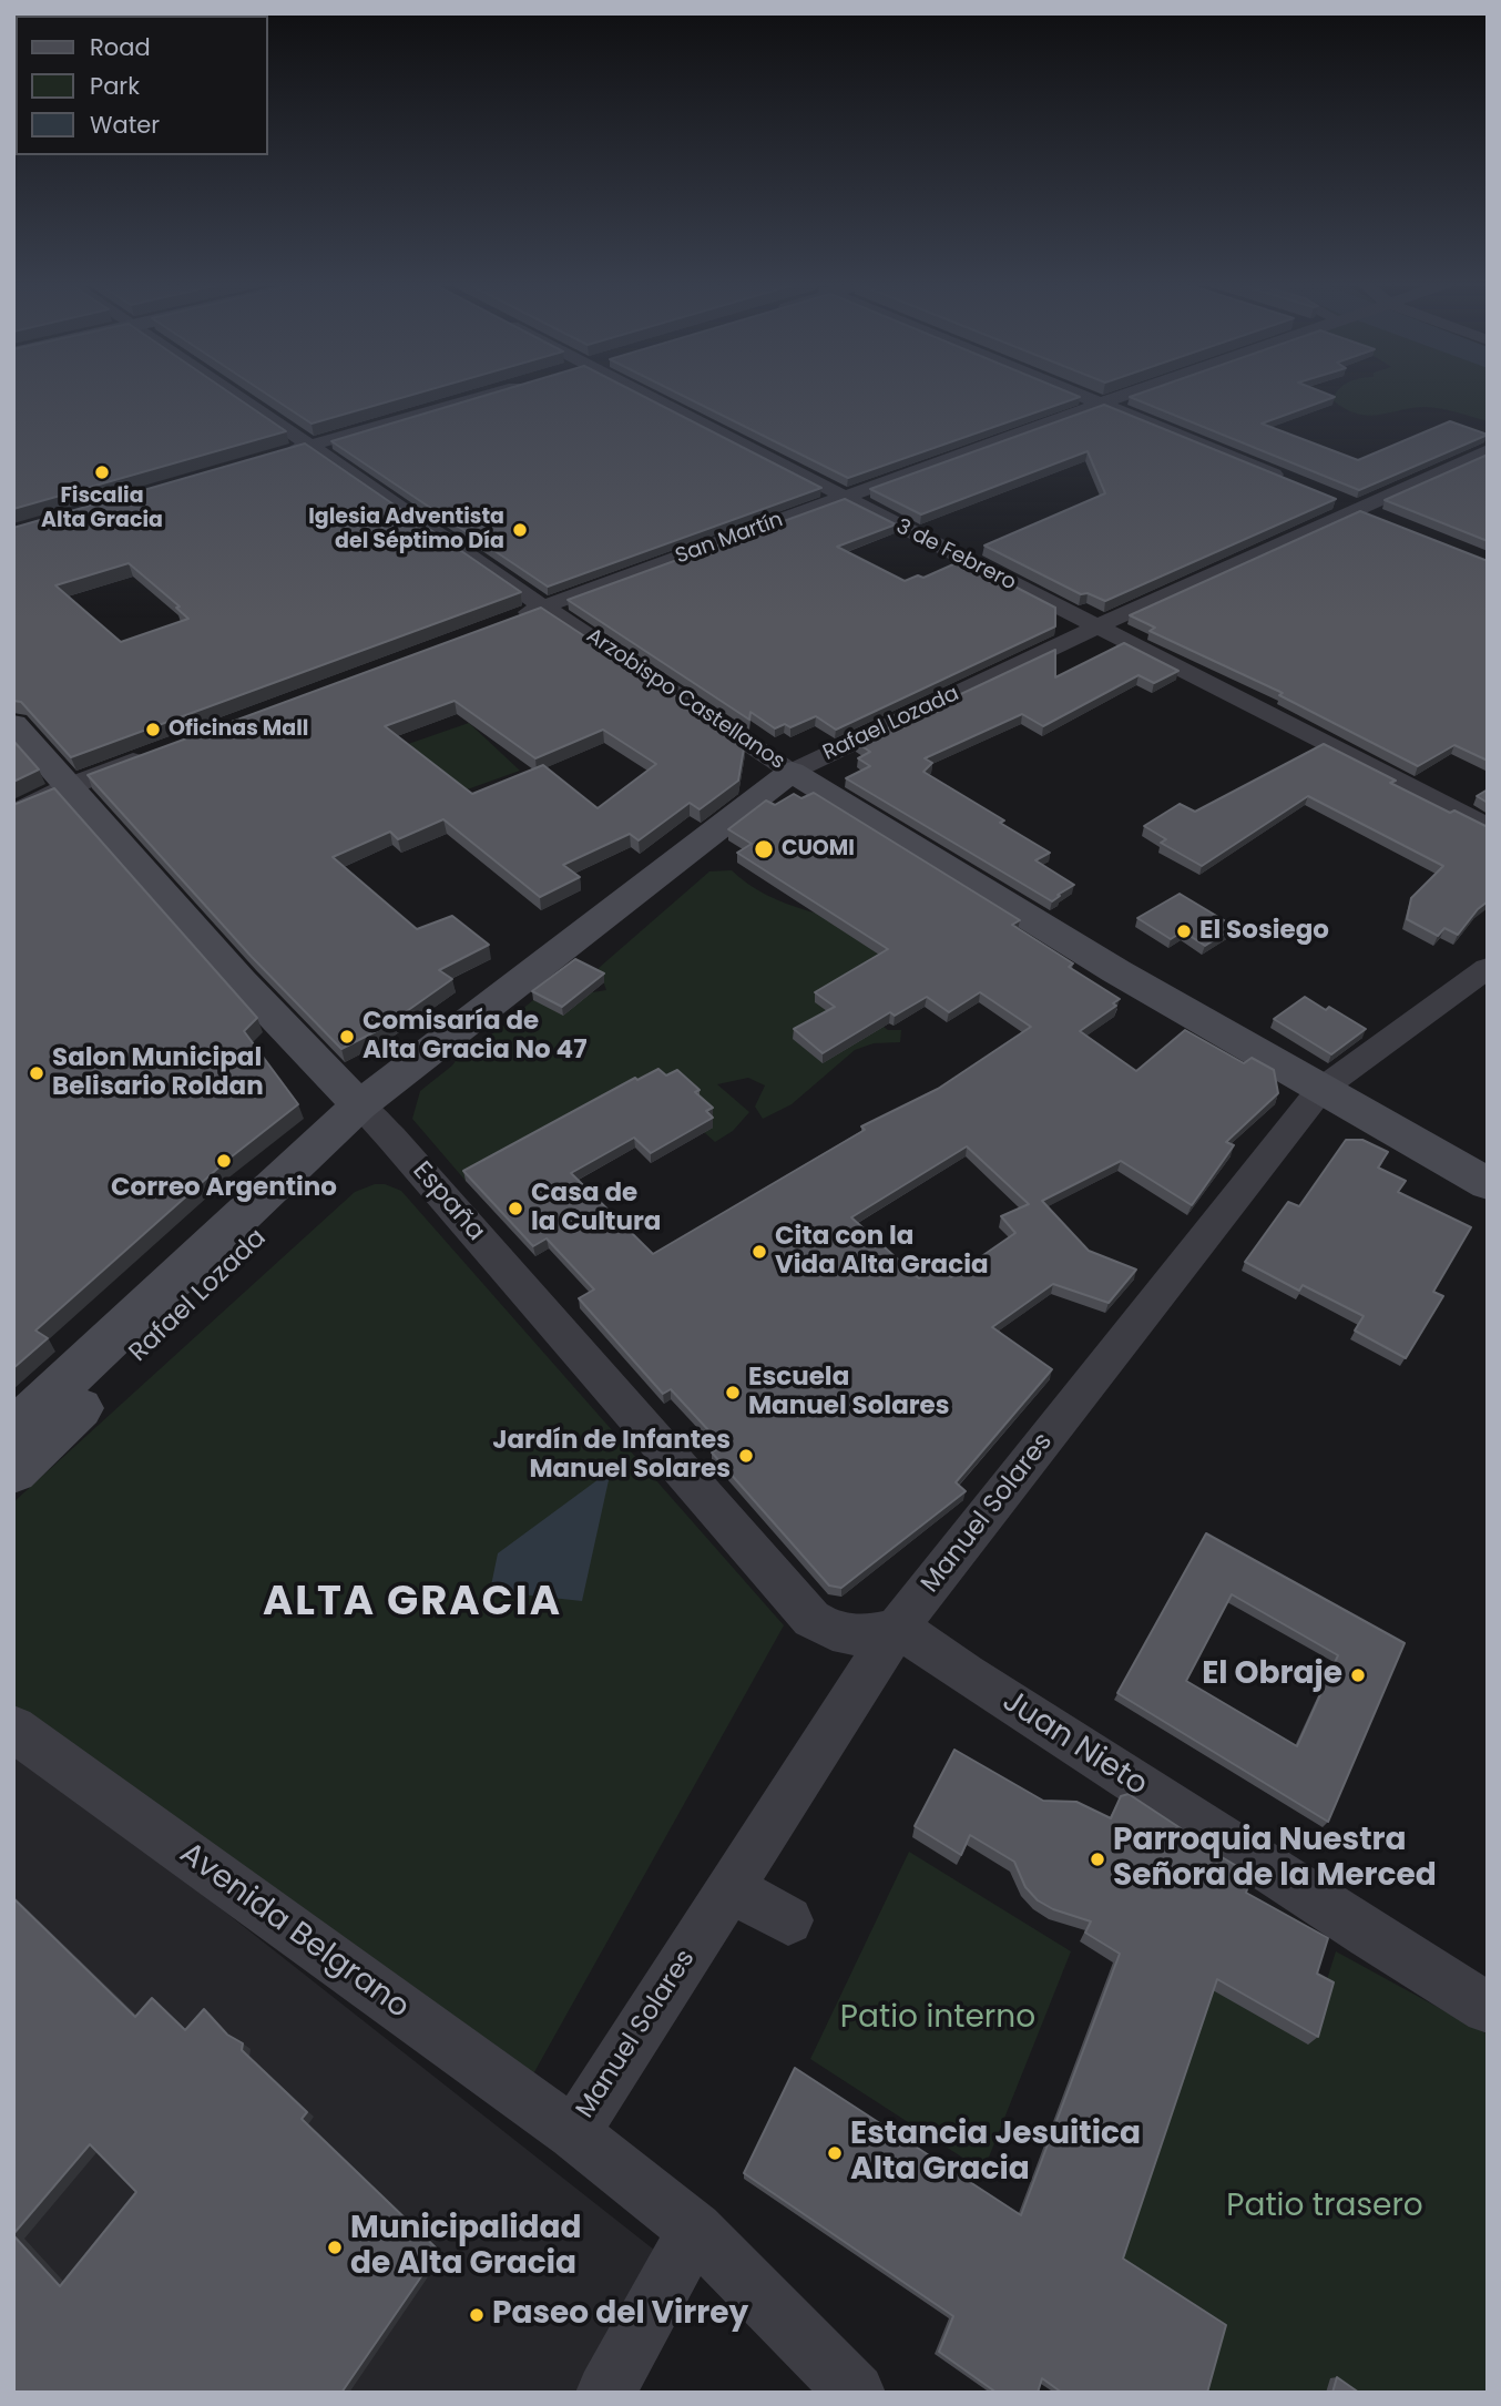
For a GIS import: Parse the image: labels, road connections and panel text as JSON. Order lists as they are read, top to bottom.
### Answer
{
  "streets": {
    "street": [
      "San Martín",
      "3 de Febrero",
      "Arzobispo Castellanos",
      "Rafael Lozada",
      "España",
      "Manuel Solares",
      "Juan Nieto",
      "Avenida Belgrano"
    ]
  },
  "crossings": [
    ["San Martín", "3 de Febrero"],
    ["San Martín", "Arzobispo Castellanos"],
    ["3 de Febrero", "Rafael Lozada"],
    ["Arzobispo Castellanos", "Rafael Lozada"],
    ["Arzobispo Castellanos", "Manuel Solares"],
    ["Rafael Lozada", "España"],
    ["España", "Manuel Solares"],
    ["España", "Juan Nieto"],
    ["Manuel Solares", "Juan Nieto"],
    ["Manuel Solares", "Avenida Belgrano"]
  ],
  "districts": ["ALTA GRACIA"],
  "parks": ["Patio interno", "Patio trasero"],
  "places": [
    "Fiscalia Alta Gracia",
    "Iglesia Adventista del Séptimo Día",
    "Oficinas Mall",
    "CUOMI",
    "El Sosiego",
    "Comisaría de Alta Gracia No 47",
    "Salon Municipal Belisario Roldan",
    "Correo Argentino",
    "Casa de la Cultura",
    "Cita con la Vida Alta Gracia",
    "Escuela Manuel Solares",
    "Jardín de Infantes Manuel Solares",
    "El Obraje",
    "Parroquia Nuestra Señora de la Merced",
    "Estancia Jesuitica Alta Gracia",
    "Municipalidad de Alta Gracia",
    "Paseo del Virrey"
  ],
  "legend": ["Road", "Park", "Water"]
}
